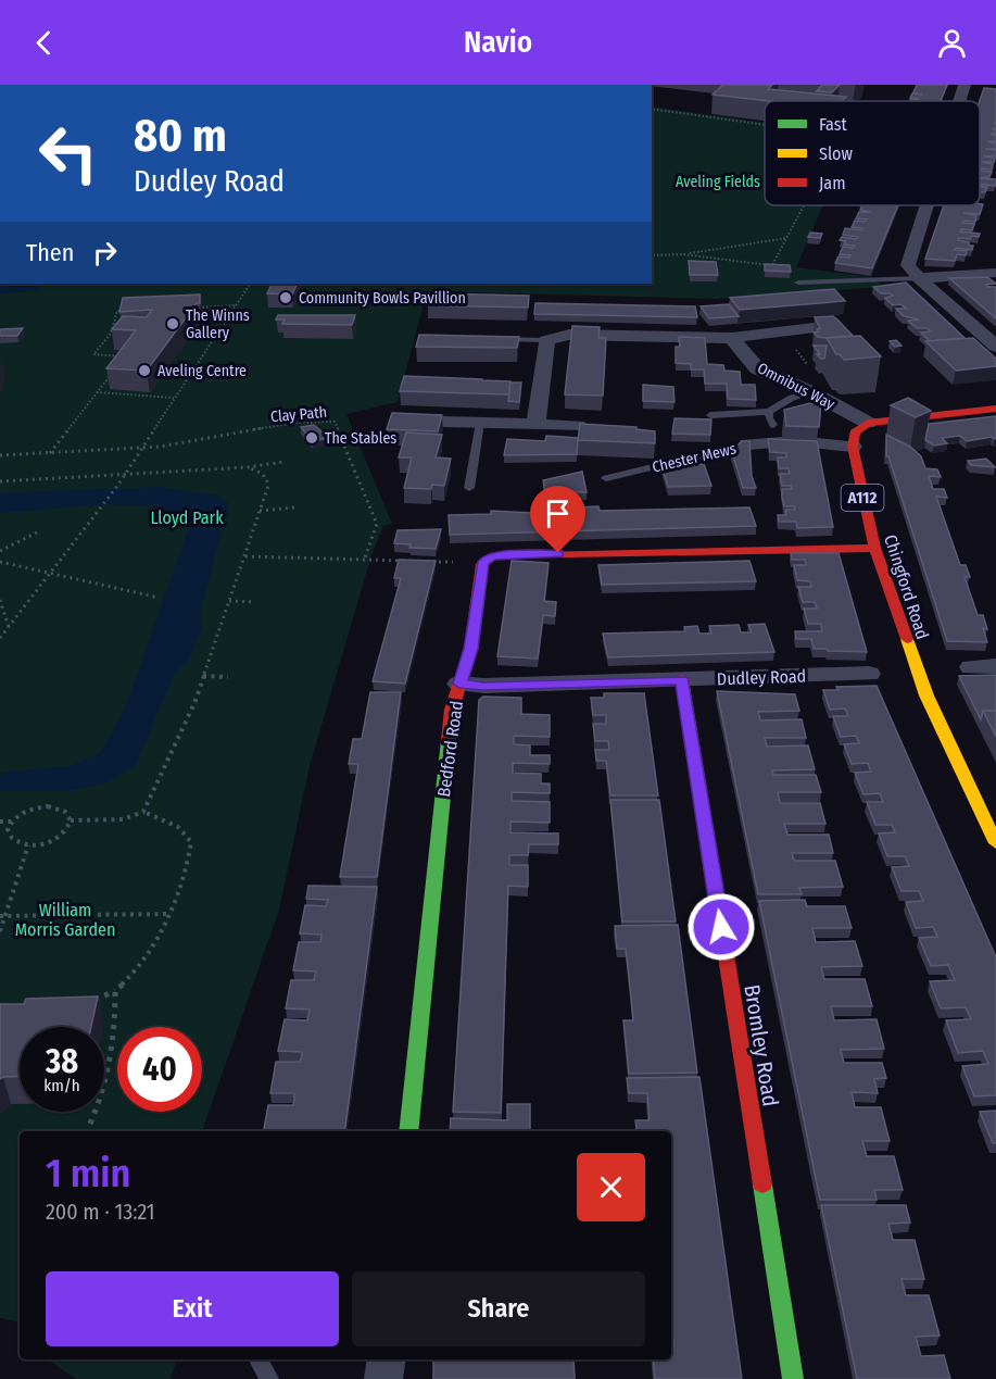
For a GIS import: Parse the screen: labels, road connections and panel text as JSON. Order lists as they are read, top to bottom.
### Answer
{
  "streets": {
    "street": [
      "Omnibus Way",
      "Chester Mews",
      "A112",
      "Chingford Road",
      "Dudley Road",
      "Bedford Road",
      "Bromley Road"
    ],
    "path": ["Clay Path"]
  },
  "crossings": [
    ["Dudley Road", "Bedford Road"],
    ["Dudley Road", "Bromley Road"]
  ],
  "parks": ["Aveling Fields", "Lloyd Park", "William Morris Garden"],
  "places": [
    "Community Bowls Pavillion",
    "The Winns Gallery",
    "Aveling Centre",
    "The Stables"
  ],
  "legend": ["Fast", "Slow", "Jam"],
  "page": {
    "header": "Navio",
    "turn": ["80 m", "Dudley Road"],
    "then": "Then",
    "speed": "38 km/h",
    "limit": "40",
    "heading": ["1 min", "200 m · 13:21"],
    "buttons": ["Exit", "Share"]
  }
}
